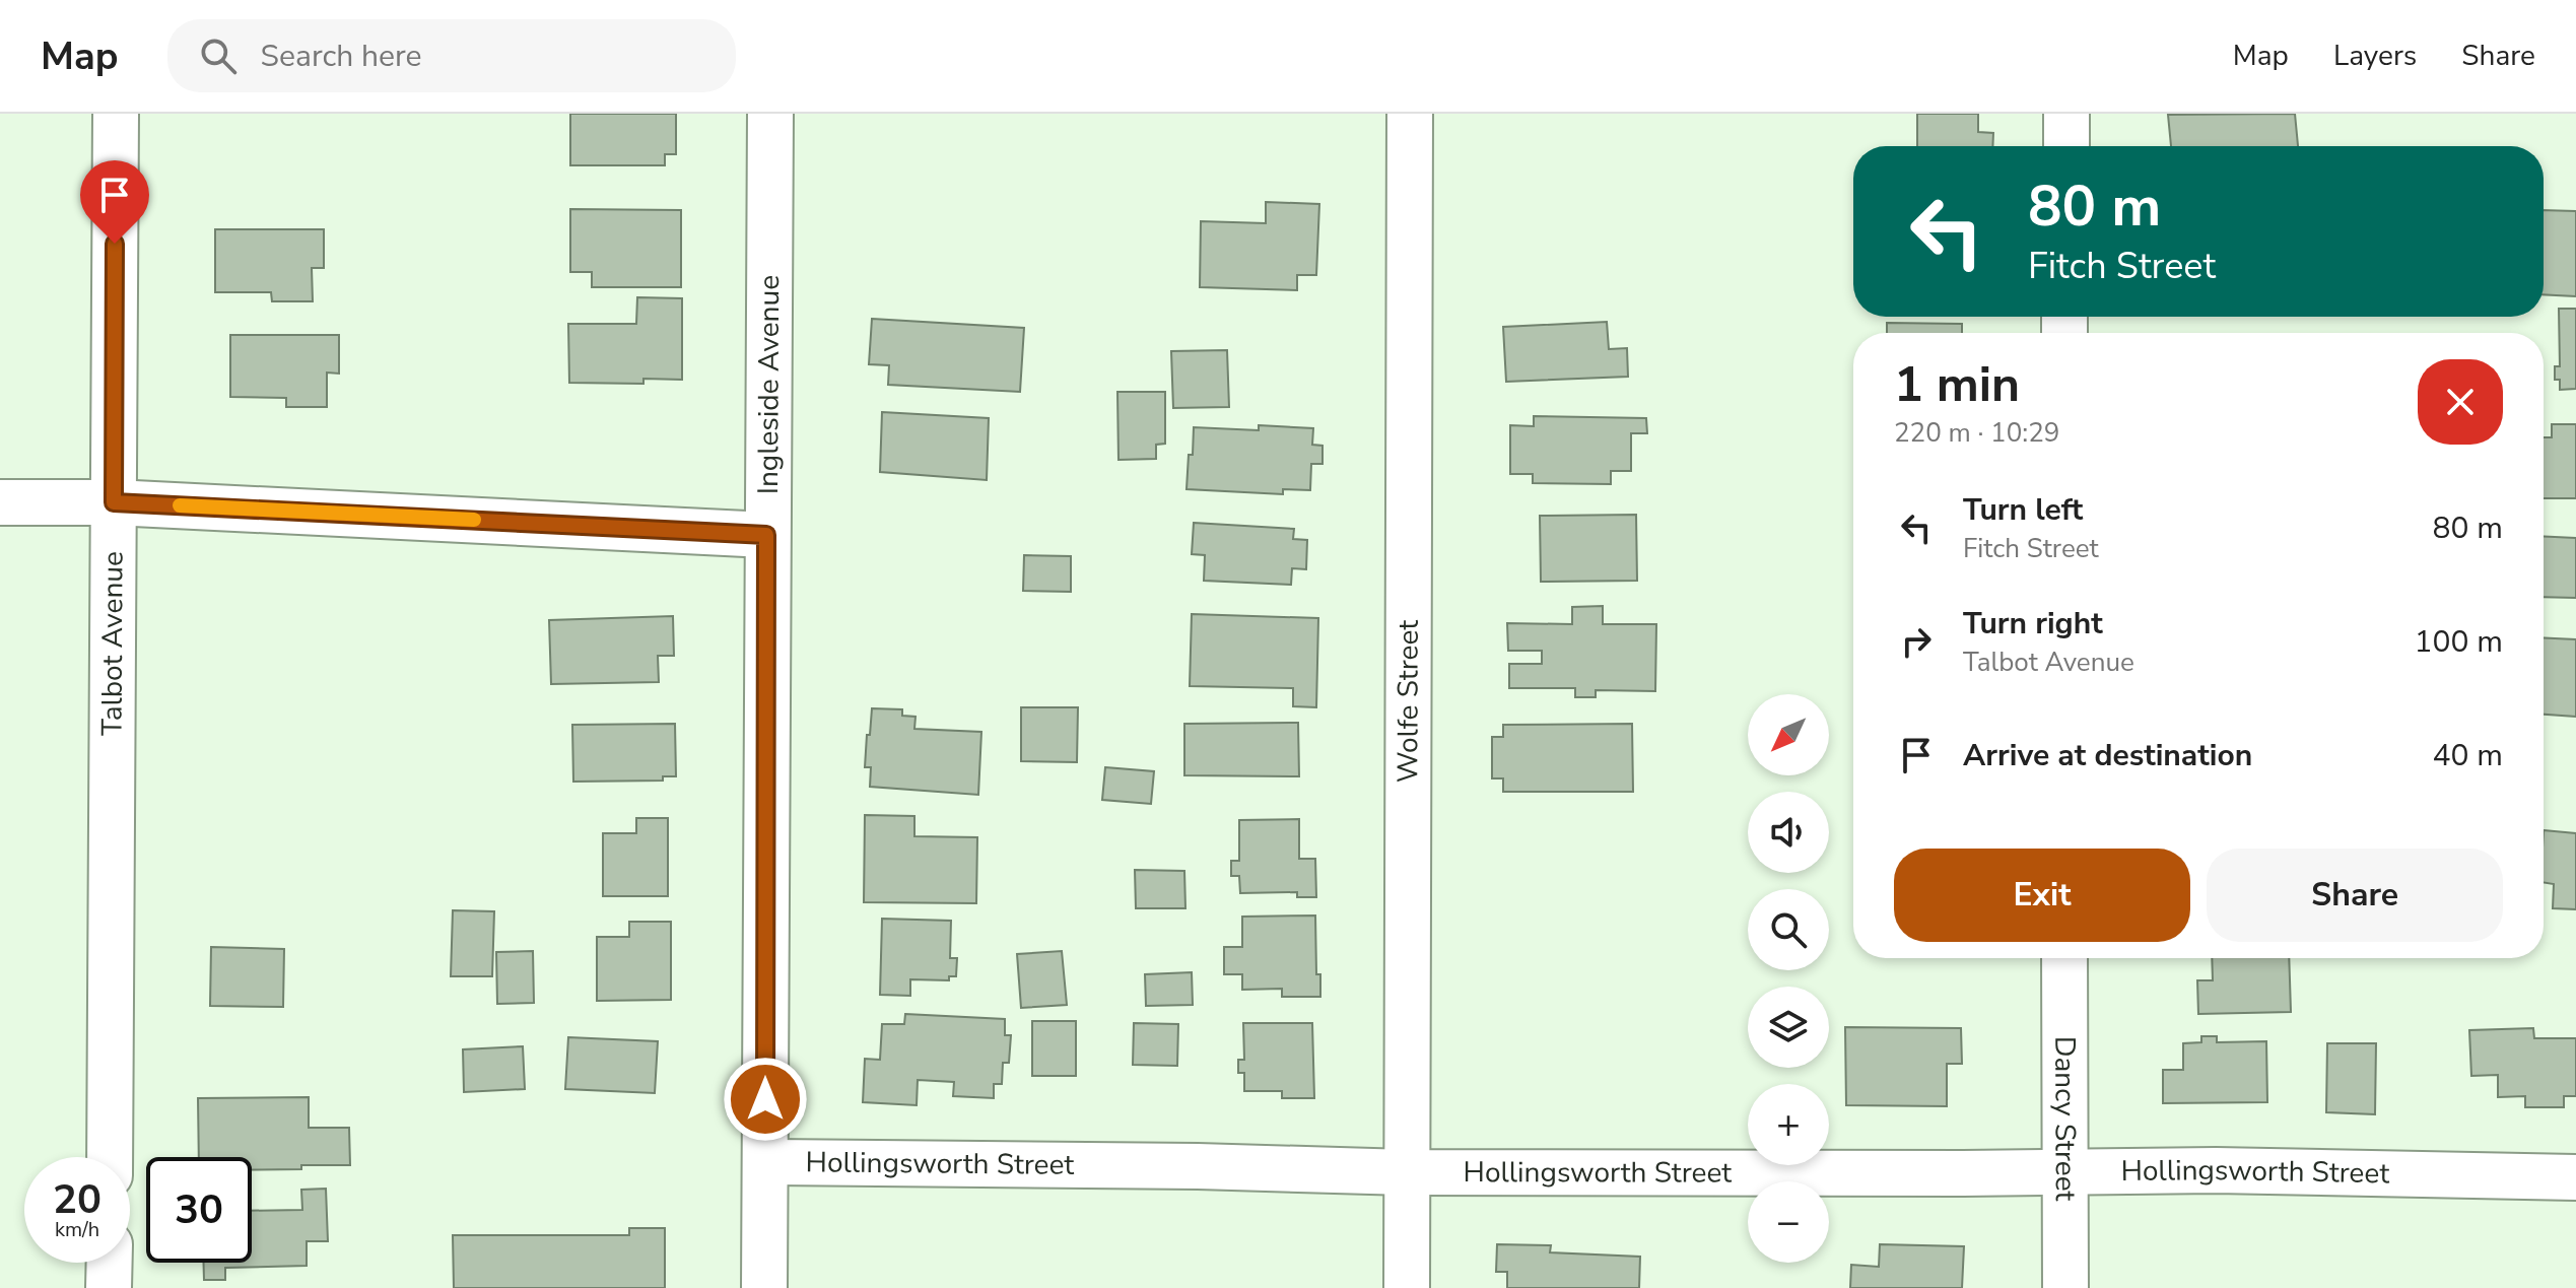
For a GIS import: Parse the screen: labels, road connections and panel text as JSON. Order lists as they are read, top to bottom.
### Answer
{
  "streets": {
    "street": [
      "Ingleside Avenue",
      "Talbot Avenue",
      "Wolfe Street",
      "Dancy Street",
      "Hollingsworth Street"
    ]
  },
  "crossings": [
    ["Ingleside Avenue", "Hollingsworth Street"],
    ["Wolfe Street", "Hollingsworth Street"],
    ["Dancy Street", "Hollingsworth Street"]
  ],
  "north": "bottom left",
  "page": {
    "header": "Map",
    "search": "Search here",
    "nav": ["Map", "Layers", "Share"],
    "turn": ["80 m", "Fitch Street"],
    "heading": ["1 min", "220 m · 10:29"],
    "list": [
      {
        "name": "Turn left",
        "note": "Fitch Street",
        "value": "80 m"
      },
      {
        "name": "Turn right",
        "note": "Talbot Avenue",
        "value": "100 m"
      },
      {
        "name": "Arrive at destination",
        "value": "40 m"
      }
    ],
    "map_buttons": ["+", "−"],
    "buttons": ["Exit", "Share"],
    "speed": "20 km/h",
    "limit": "30"
  }
}
